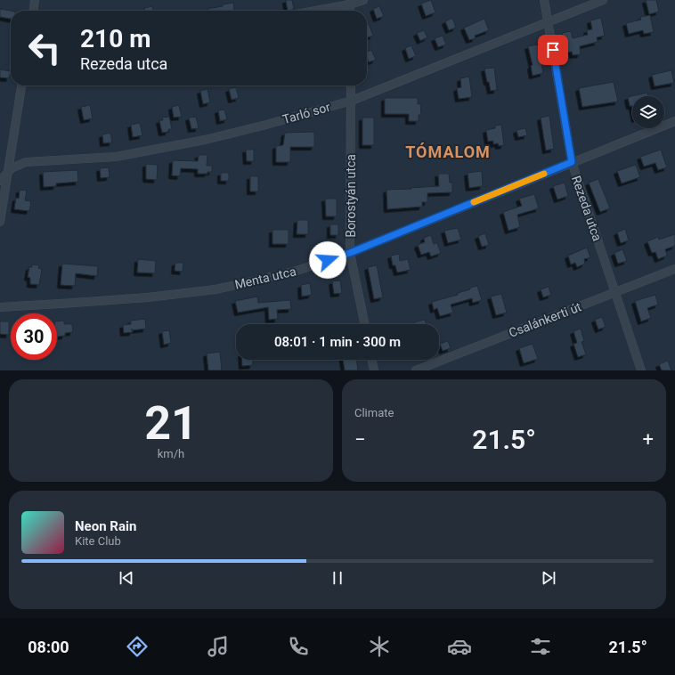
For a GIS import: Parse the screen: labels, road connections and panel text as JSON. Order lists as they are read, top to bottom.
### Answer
{
  "streets": {
    "street": [
      "Tarló sor",
      "Borostyán utca",
      "Rezeda utca",
      "Menta utca",
      "Csalánkerti út"
    ]
  },
  "crossings": [
    ["Tarló sor", "Borostyán utca"],
    ["Tarló sor", "Rezeda utca"],
    ["Borostyán utca", "Menta utca"],
    ["Rezeda utca", "Menta utca"],
    ["Rezeda utca", "Csalánkerti út"]
  ],
  "districts": ["TÓMALOM"],
  "page": {
    "turn": ["210 m", "Rezeda utca"],
    "limit": "30",
    "trip": "08:01 · 1 min · 300 m",
    "tile": [
      ["21", "km/h"],
      "Climate"
    ],
    "heat": ["−", "21.5°", "+"],
    "song": ["Neon Rain", "Kite Club"],
    "tabs": ["08:00", "21.5°"]
  }
}
